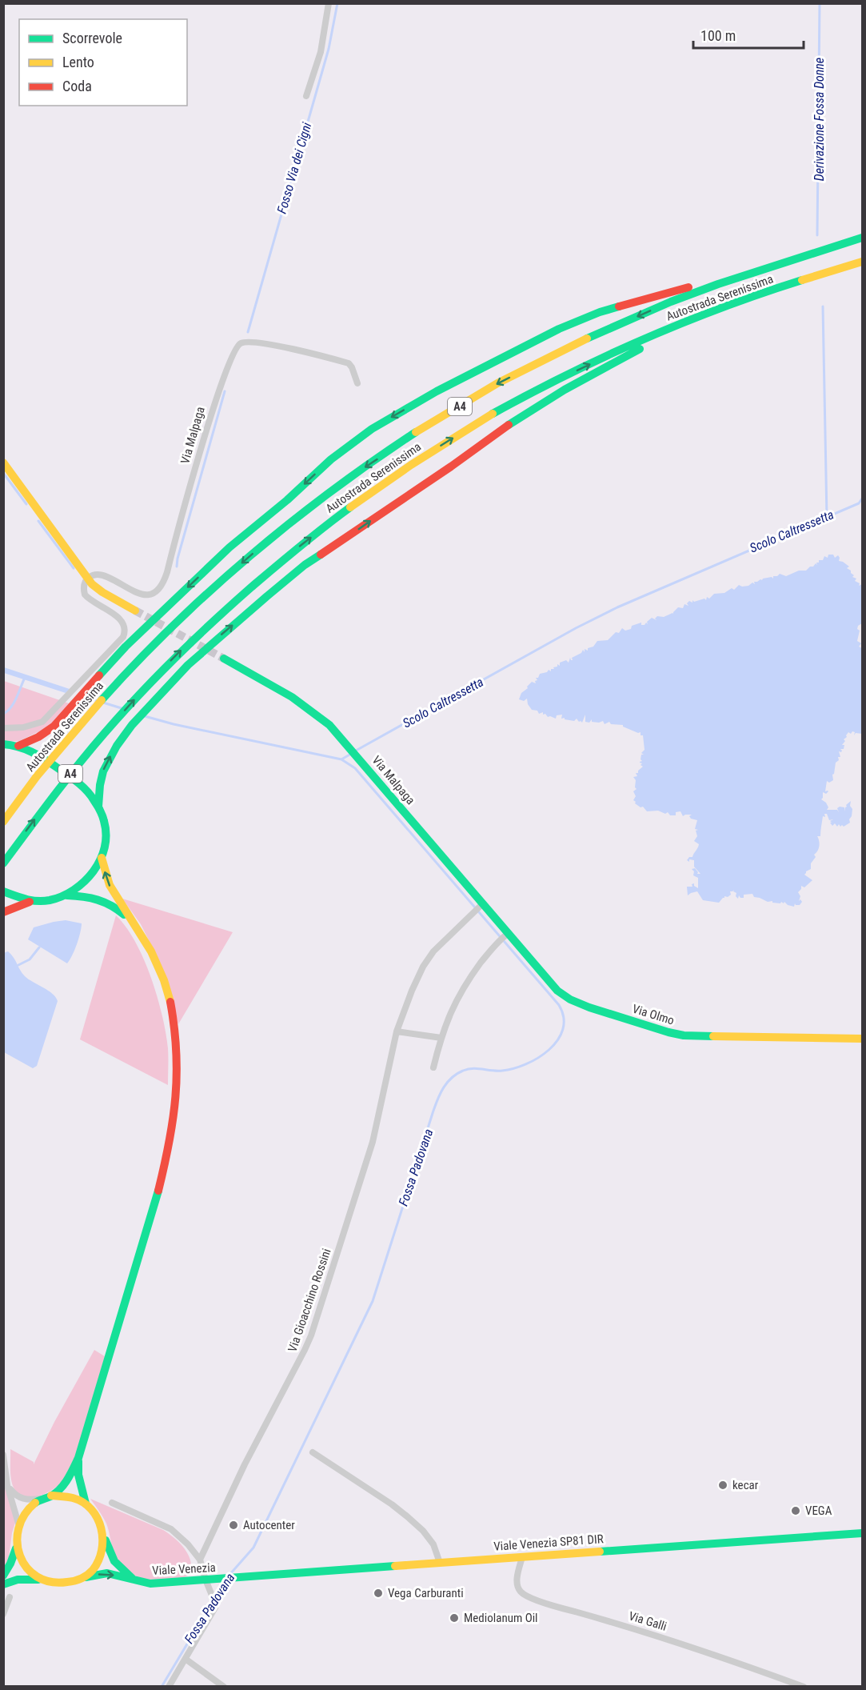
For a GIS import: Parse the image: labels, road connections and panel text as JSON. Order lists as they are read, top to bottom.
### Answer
{
  "streets": {
    "main road": [
      "Autostrada Serenissima",
      "A4",
      "Via Malpaga",
      "Via Olmo",
      "Viale Venezia SP81 DIR",
      "Viale Venezia"
    ],
    "street": ["Via Gioacchino Rossini", "Via Galli"]
  },
  "crossings": [
    ["Via Malpaga", "Via Olmo"],
    ["Via Malpaga", "Via Gioacchino Rossini"],
    ["Via Olmo", "Via Gioacchino Rossini"],
    ["Viale Venezia SP81 DIR", "Viale Venezia"],
    ["Viale Venezia SP81 DIR", "Via Galli"]
  ],
  "water": [
    "Derivazione Fossa Donne",
    "Fosso Via dei Cigni",
    "Scolo Caltressetta",
    "Fossa Padovana"
  ],
  "places": [
    "kecar",
    "VEGA",
    "Autocenter",
    "Vega Carburanti",
    "Mediolanum Oil"
  ],
  "legend": ["Scorrevole", "Lento", "Coda"],
  "scale_bar": "100 m"
}
